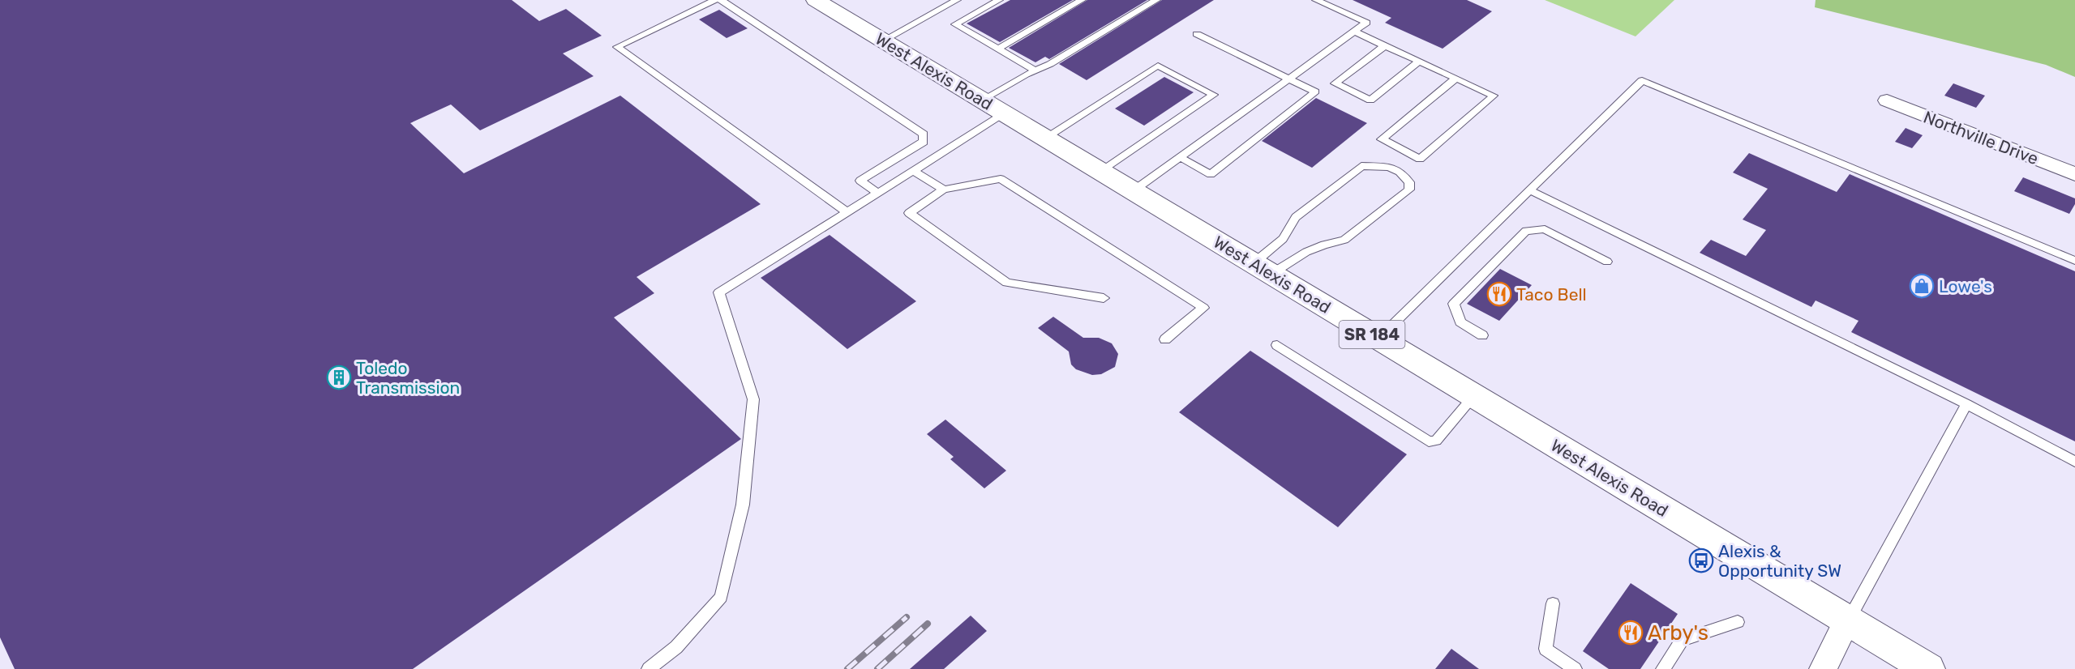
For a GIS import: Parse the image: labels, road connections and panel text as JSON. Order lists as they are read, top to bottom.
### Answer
{
  "streets": {
    "main road": ["West Alexis Road", "SR 184"],
    "street": ["Northville Drive"]
  },
  "places": {
    "shop": ["Lowe's"],
    "restaurant": ["Taco Bell", "Arby's"],
    "building": ["Toledo Transmission"],
    "bus stop": ["Alexis & Opportunity SW"]
  }
}
